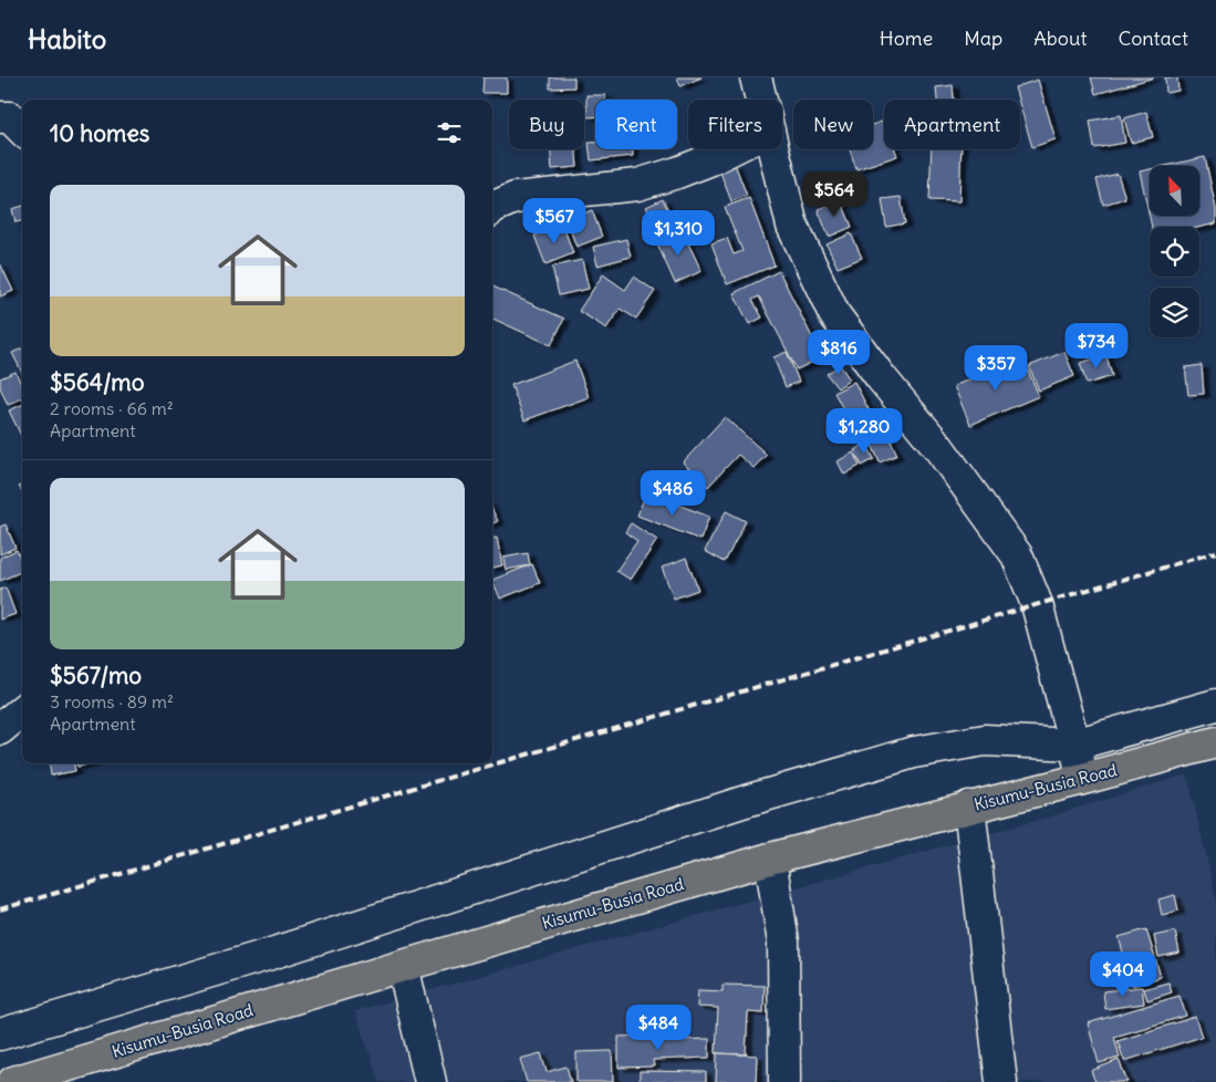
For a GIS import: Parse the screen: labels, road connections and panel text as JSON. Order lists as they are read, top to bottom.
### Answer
{
  "streets": {
    "highway": ["Kisumu-Busia Road"]
  },
  "north": "top left",
  "page": {
    "header": "Habito",
    "nav": [
      "Home",
      "Map",
      "About",
      "Contact"
    ],
    "chip": [
      "Buy",
      "Rent",
      "Filters",
      "New",
      "Apartment"
    ],
    "heading": "10 homes",
    "list": [
      {
        "name": "$564/mo",
        "note": "2 rooms · 66 m² · Apartment"
      },
      {
        "name": "$567/mo",
        "note": "3 rooms · 89 m² · Apartment"
      }
    ],
    "price": [
      "$564",
      "$567",
      "$1,310",
      "$734",
      "$816",
      "$357",
      "$1,280",
      "$486",
      "$404",
      "$484"
    ]
  }
}
